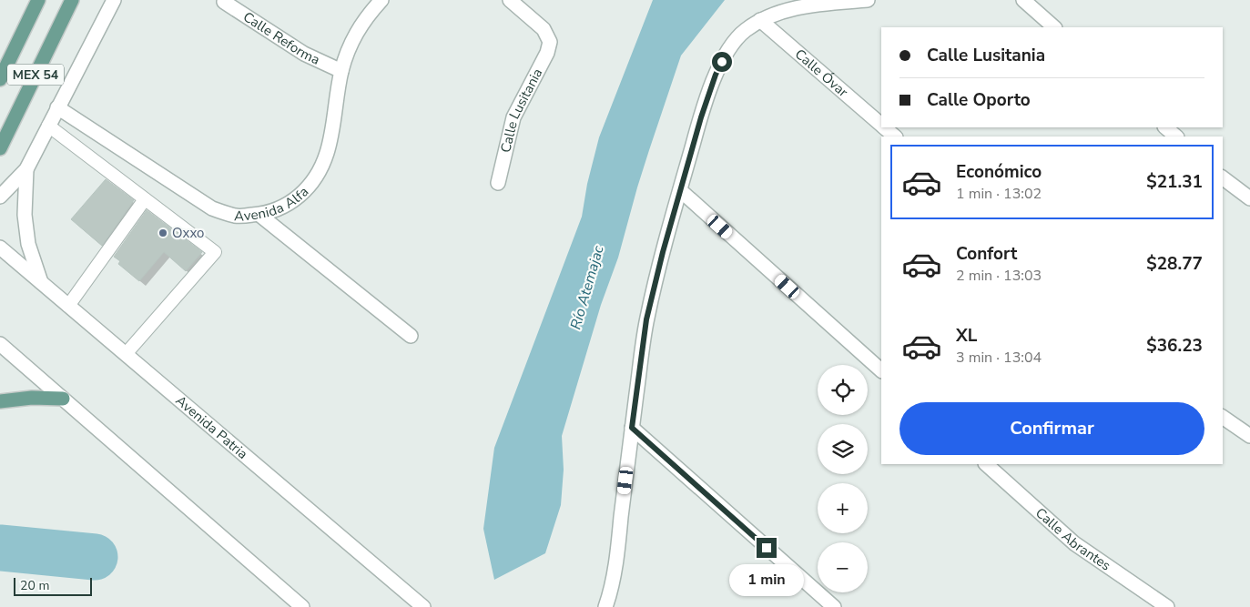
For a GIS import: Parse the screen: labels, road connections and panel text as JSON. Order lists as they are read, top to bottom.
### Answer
{
  "streets": {
    "main road": ["MEX 54"],
    "street": [
      "Calle Reforma",
      "Calle Óvar",
      "Calle Lusitania",
      "Avenida Alfa",
      "Avenida Patria",
      "Calle Abrantes"
    ]
  },
  "crossings": [
    ["Calle Reforma", "Avenida Alfa"]
  ],
  "water": ["Río Atemajac"],
  "places": ["Oxxo"],
  "scale_bar": "20 m",
  "page": {
    "banner": ["Calle Lusitania", "Calle Oporto"],
    "list": [
      {
        "name": "Económico",
        "note": "1 min · 13:02",
        "value": "$21.31"
      },
      {
        "name": "Confort",
        "note": "2 min · 13:03",
        "value": "$28.77"
      },
      {
        "name": "XL",
        "note": "3 min · 13:04",
        "value": "$36.23"
      }
    ],
    "map_buttons": ["+", "−"],
    "buttons": "Confirmar",
    "bubble": "1 min",
    "scale": "20 m"
  }
}
